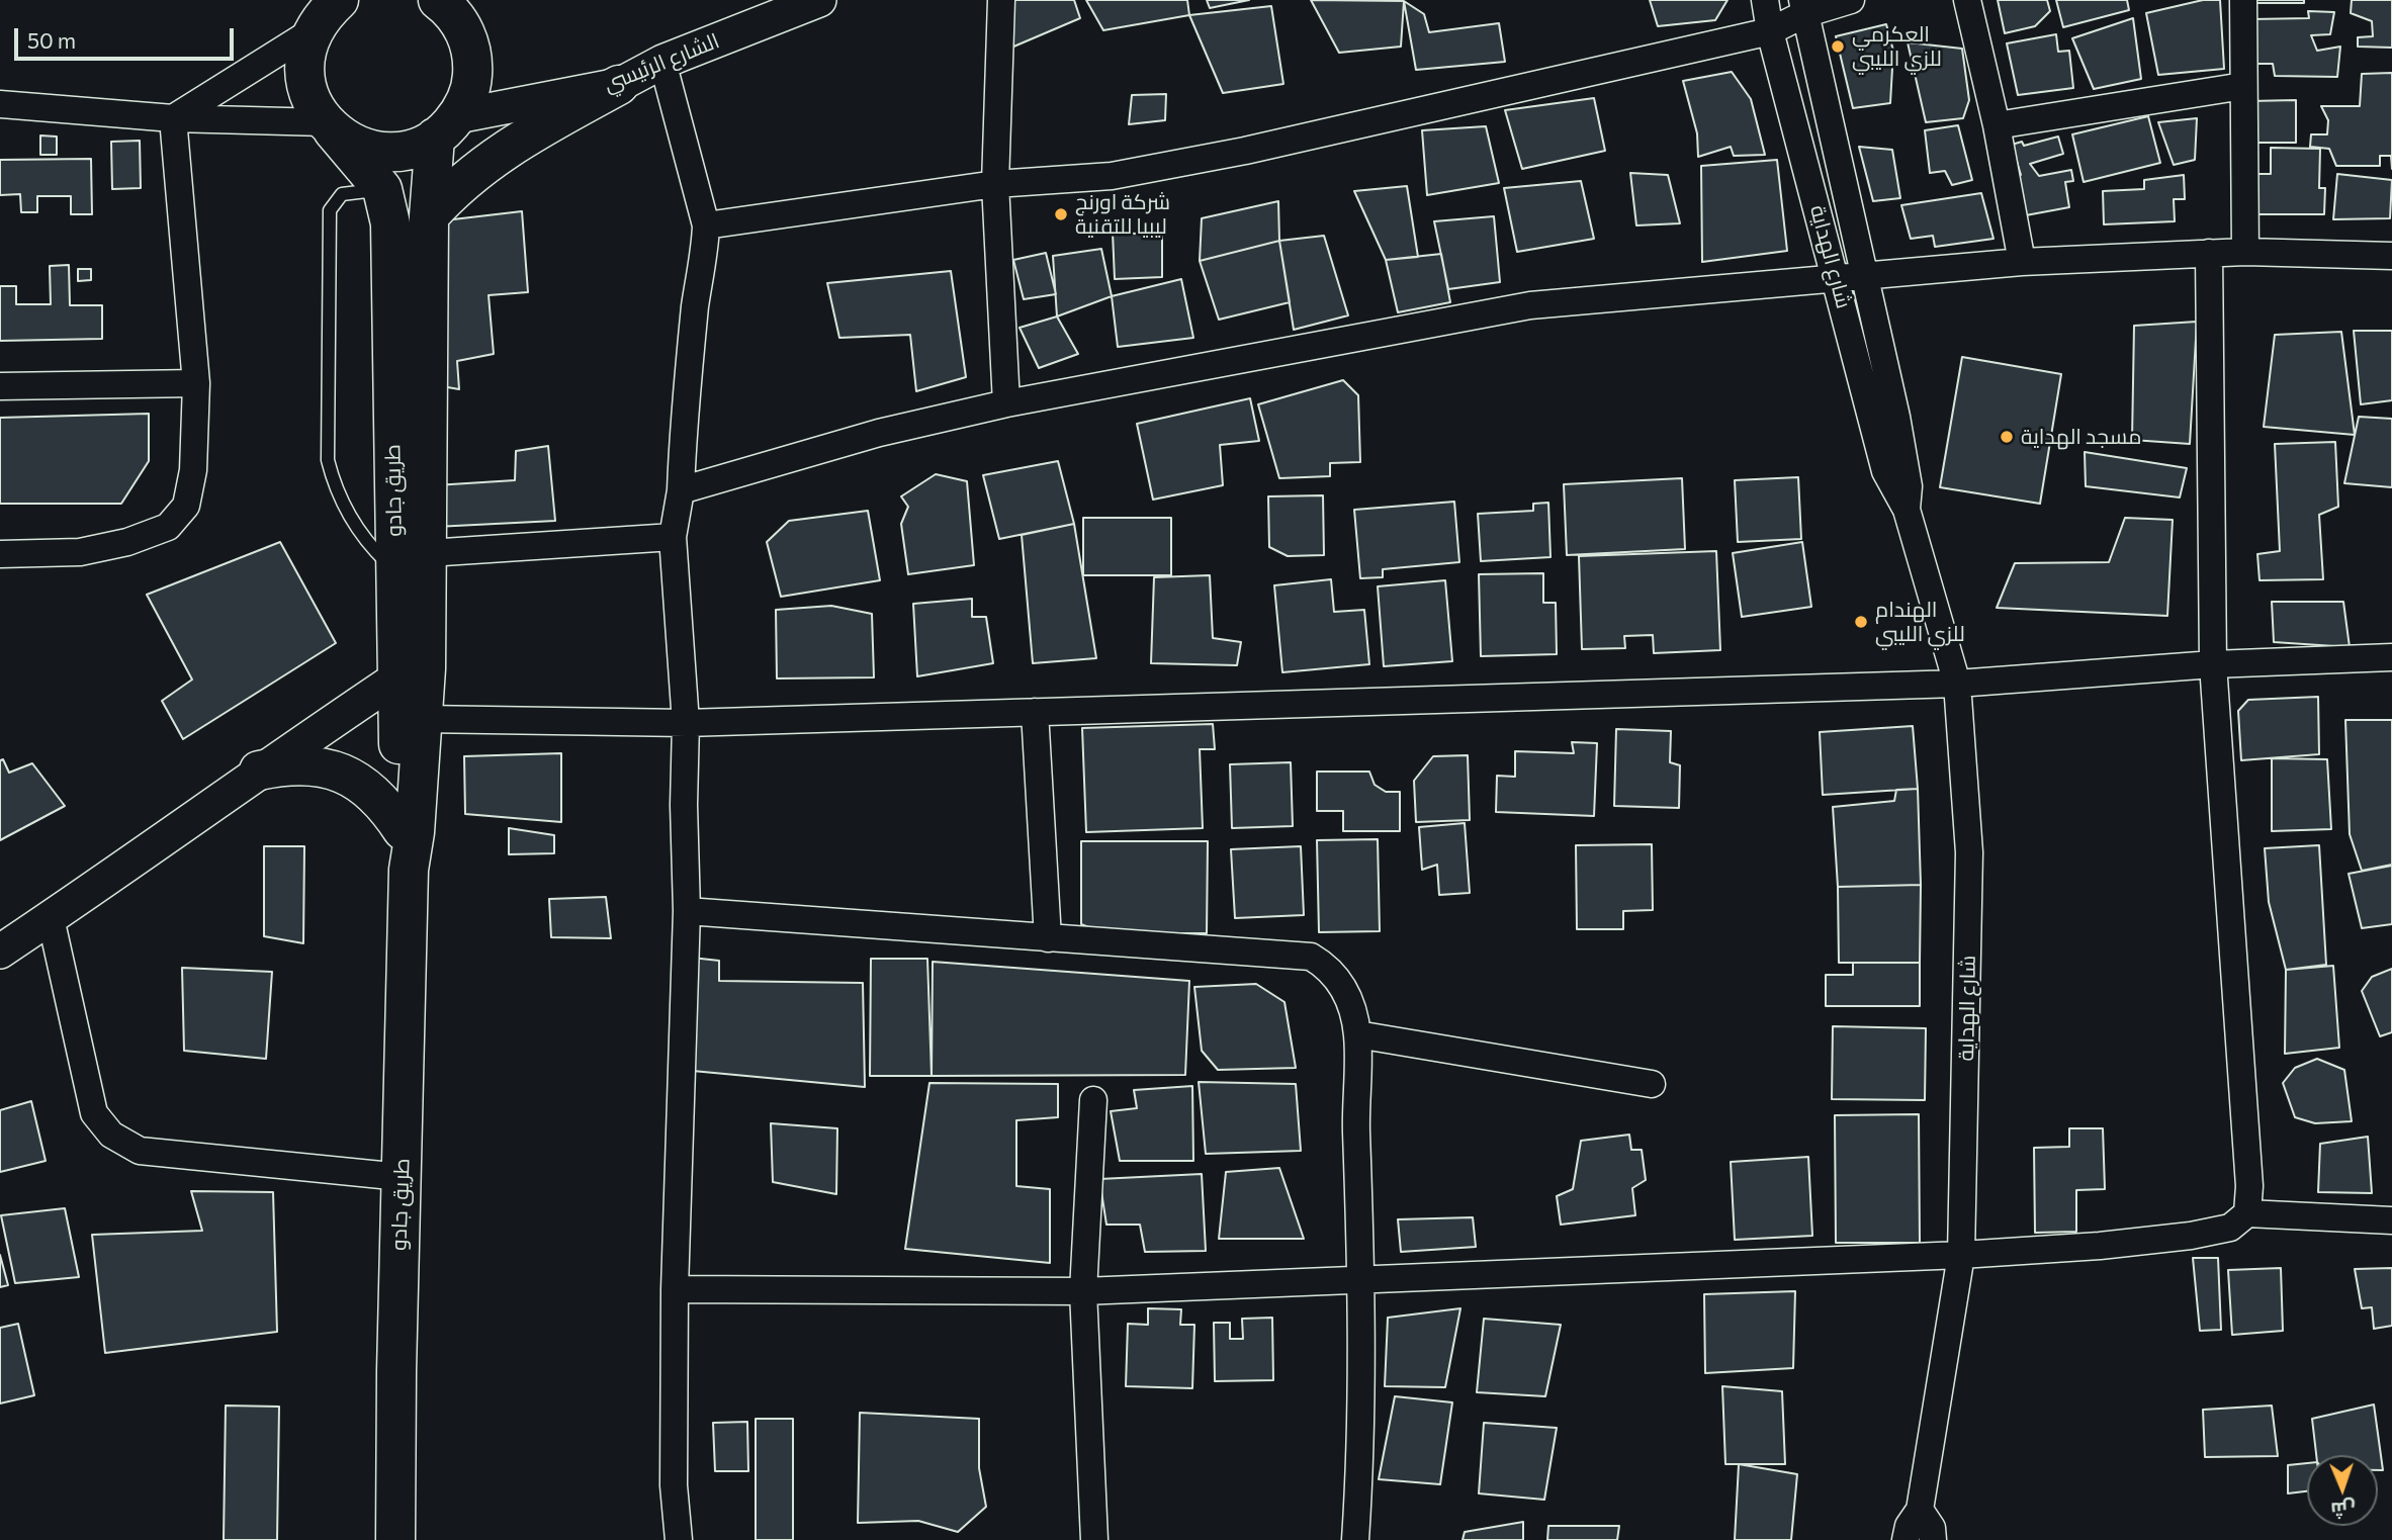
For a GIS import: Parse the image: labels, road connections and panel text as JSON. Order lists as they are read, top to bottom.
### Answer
{
  "streets": {
    "highway": ["طريق جادو"],
    "street": ["الشارع الرئيسي", "شارع الهداية"]
  },
  "crossings": [
    ["الشارع الرئيسي", "طريق جادو"]
  ],
  "places": [
    "العكرمي للزي الليبي",
    "شركة اورنج ليبيا للتقنية",
    "مسجد الهداية",
    "الهندام للزي الليبي"
  ],
  "scale_bar": "50 m",
  "north": "bottom"
}
